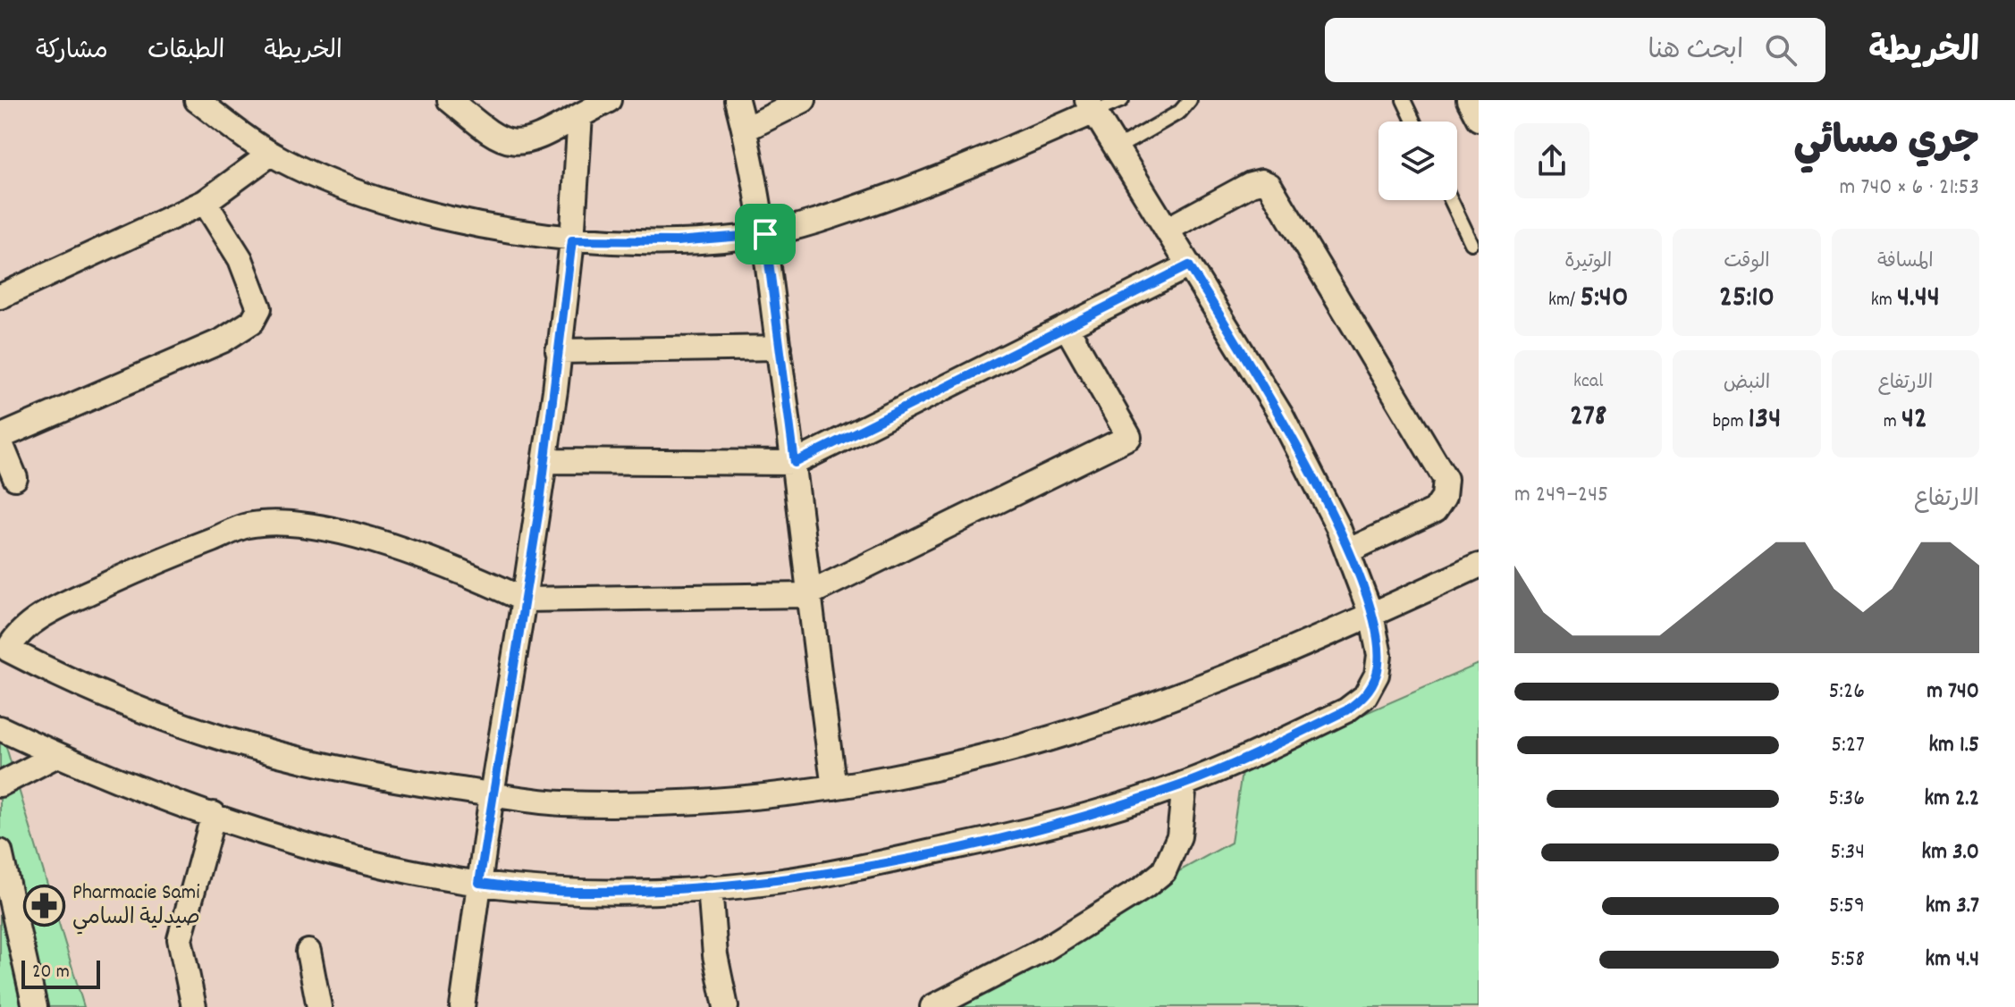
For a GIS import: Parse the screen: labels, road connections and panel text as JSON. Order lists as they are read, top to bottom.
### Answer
{
  "places": {
    "pharmacy": ["Pharmacie Sami صيدلية السامي"]
  },
  "scale_bar": "20 m",
  "page": {
    "header": "الخريطة",
    "search": "ابحث هنا",
    "nav": ["الخريطة", "الطبقات", "مشاركة"],
    "heading": ["جري مسائي", "21:53 · 6 × 740 m"],
    "stats": [
      ["المسافة", "4.44 km"],
      ["الوقت", "25:10"],
      ["الوتيرة", "5:40 /km"],
      ["الارتفاع", "42 m"],
      ["النبض", "134 bpm"],
      ["kcal", "278"]
    ],
    "chart": ["الارتفاع", "245–249 m"],
    "list": [
      {
        "name": "740 m",
        "note": "5:26"
      },
      {
        "name": "1.5 km",
        "note": "5:27"
      },
      {
        "name": "2.2 km",
        "note": "5:36"
      },
      {
        "name": "3.0 km",
        "note": "5:34"
      },
      {
        "name": "3.7 km",
        "note": "5:59"
      },
      {
        "name": "4.4 km",
        "note": "5:58"
      }
    ],
    "scale": "20 m"
  }
}
